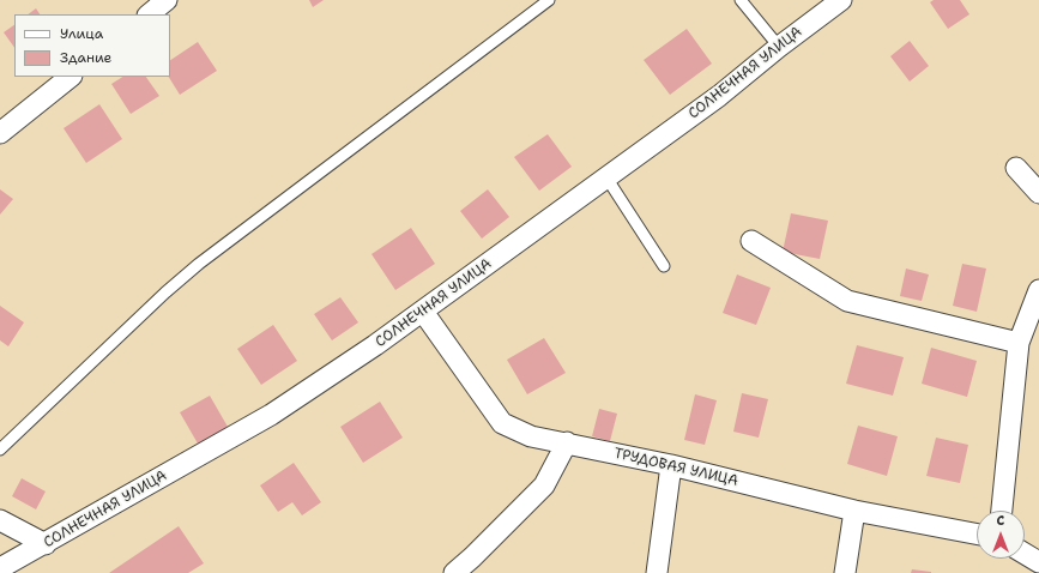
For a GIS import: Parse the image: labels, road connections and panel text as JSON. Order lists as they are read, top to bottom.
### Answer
{
  "streets": {
    "street": ["СОЛНЕЧНАЯ УЛИЦА", "ТРУДОВАЯ УЛИЦА"]
  },
  "crossings": [
    ["СОЛНЕЧНАЯ УЛИЦА", "ТРУДОВАЯ УЛИЦА"]
  ],
  "legend": ["Улица", "Здание"],
  "north": "top"
}
